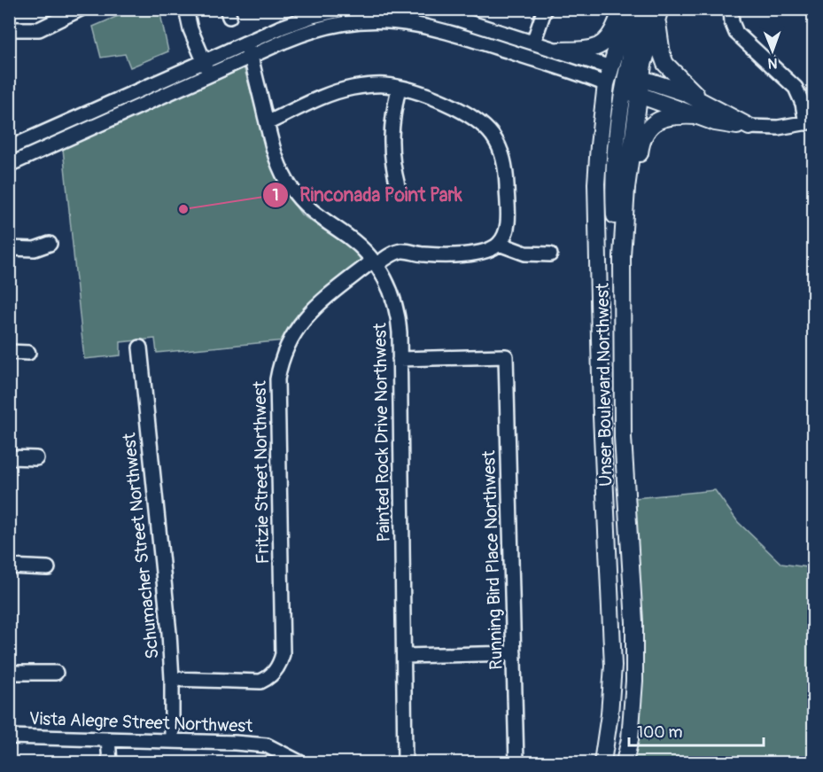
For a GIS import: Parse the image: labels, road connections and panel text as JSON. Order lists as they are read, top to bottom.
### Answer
{
  "streets": {
    "main road": ["Unser Boulevard Northwest"],
    "street": [
      "Painted Rock Drive Northwest",
      "Fritzie Street Northwest",
      "Schumacher Street Northwest",
      "Running Bird Place Northwest",
      "Vista Alegre Street Northwest"
    ]
  },
  "crossings": [
    ["Painted Rock Drive Northwest", "Fritzie Street Northwest"],
    ["Painted Rock Drive Northwest", "Running Bird Place Northwest"],
    ["Fritzie Street Northwest", "Schumacher Street Northwest"],
    ["Schumacher Street Northwest", "Vista Alegre Street Northwest"]
  ],
  "places": ["Rinconada Point Park"],
  "scale_bar": "100 m",
  "north": "bottom"
}
